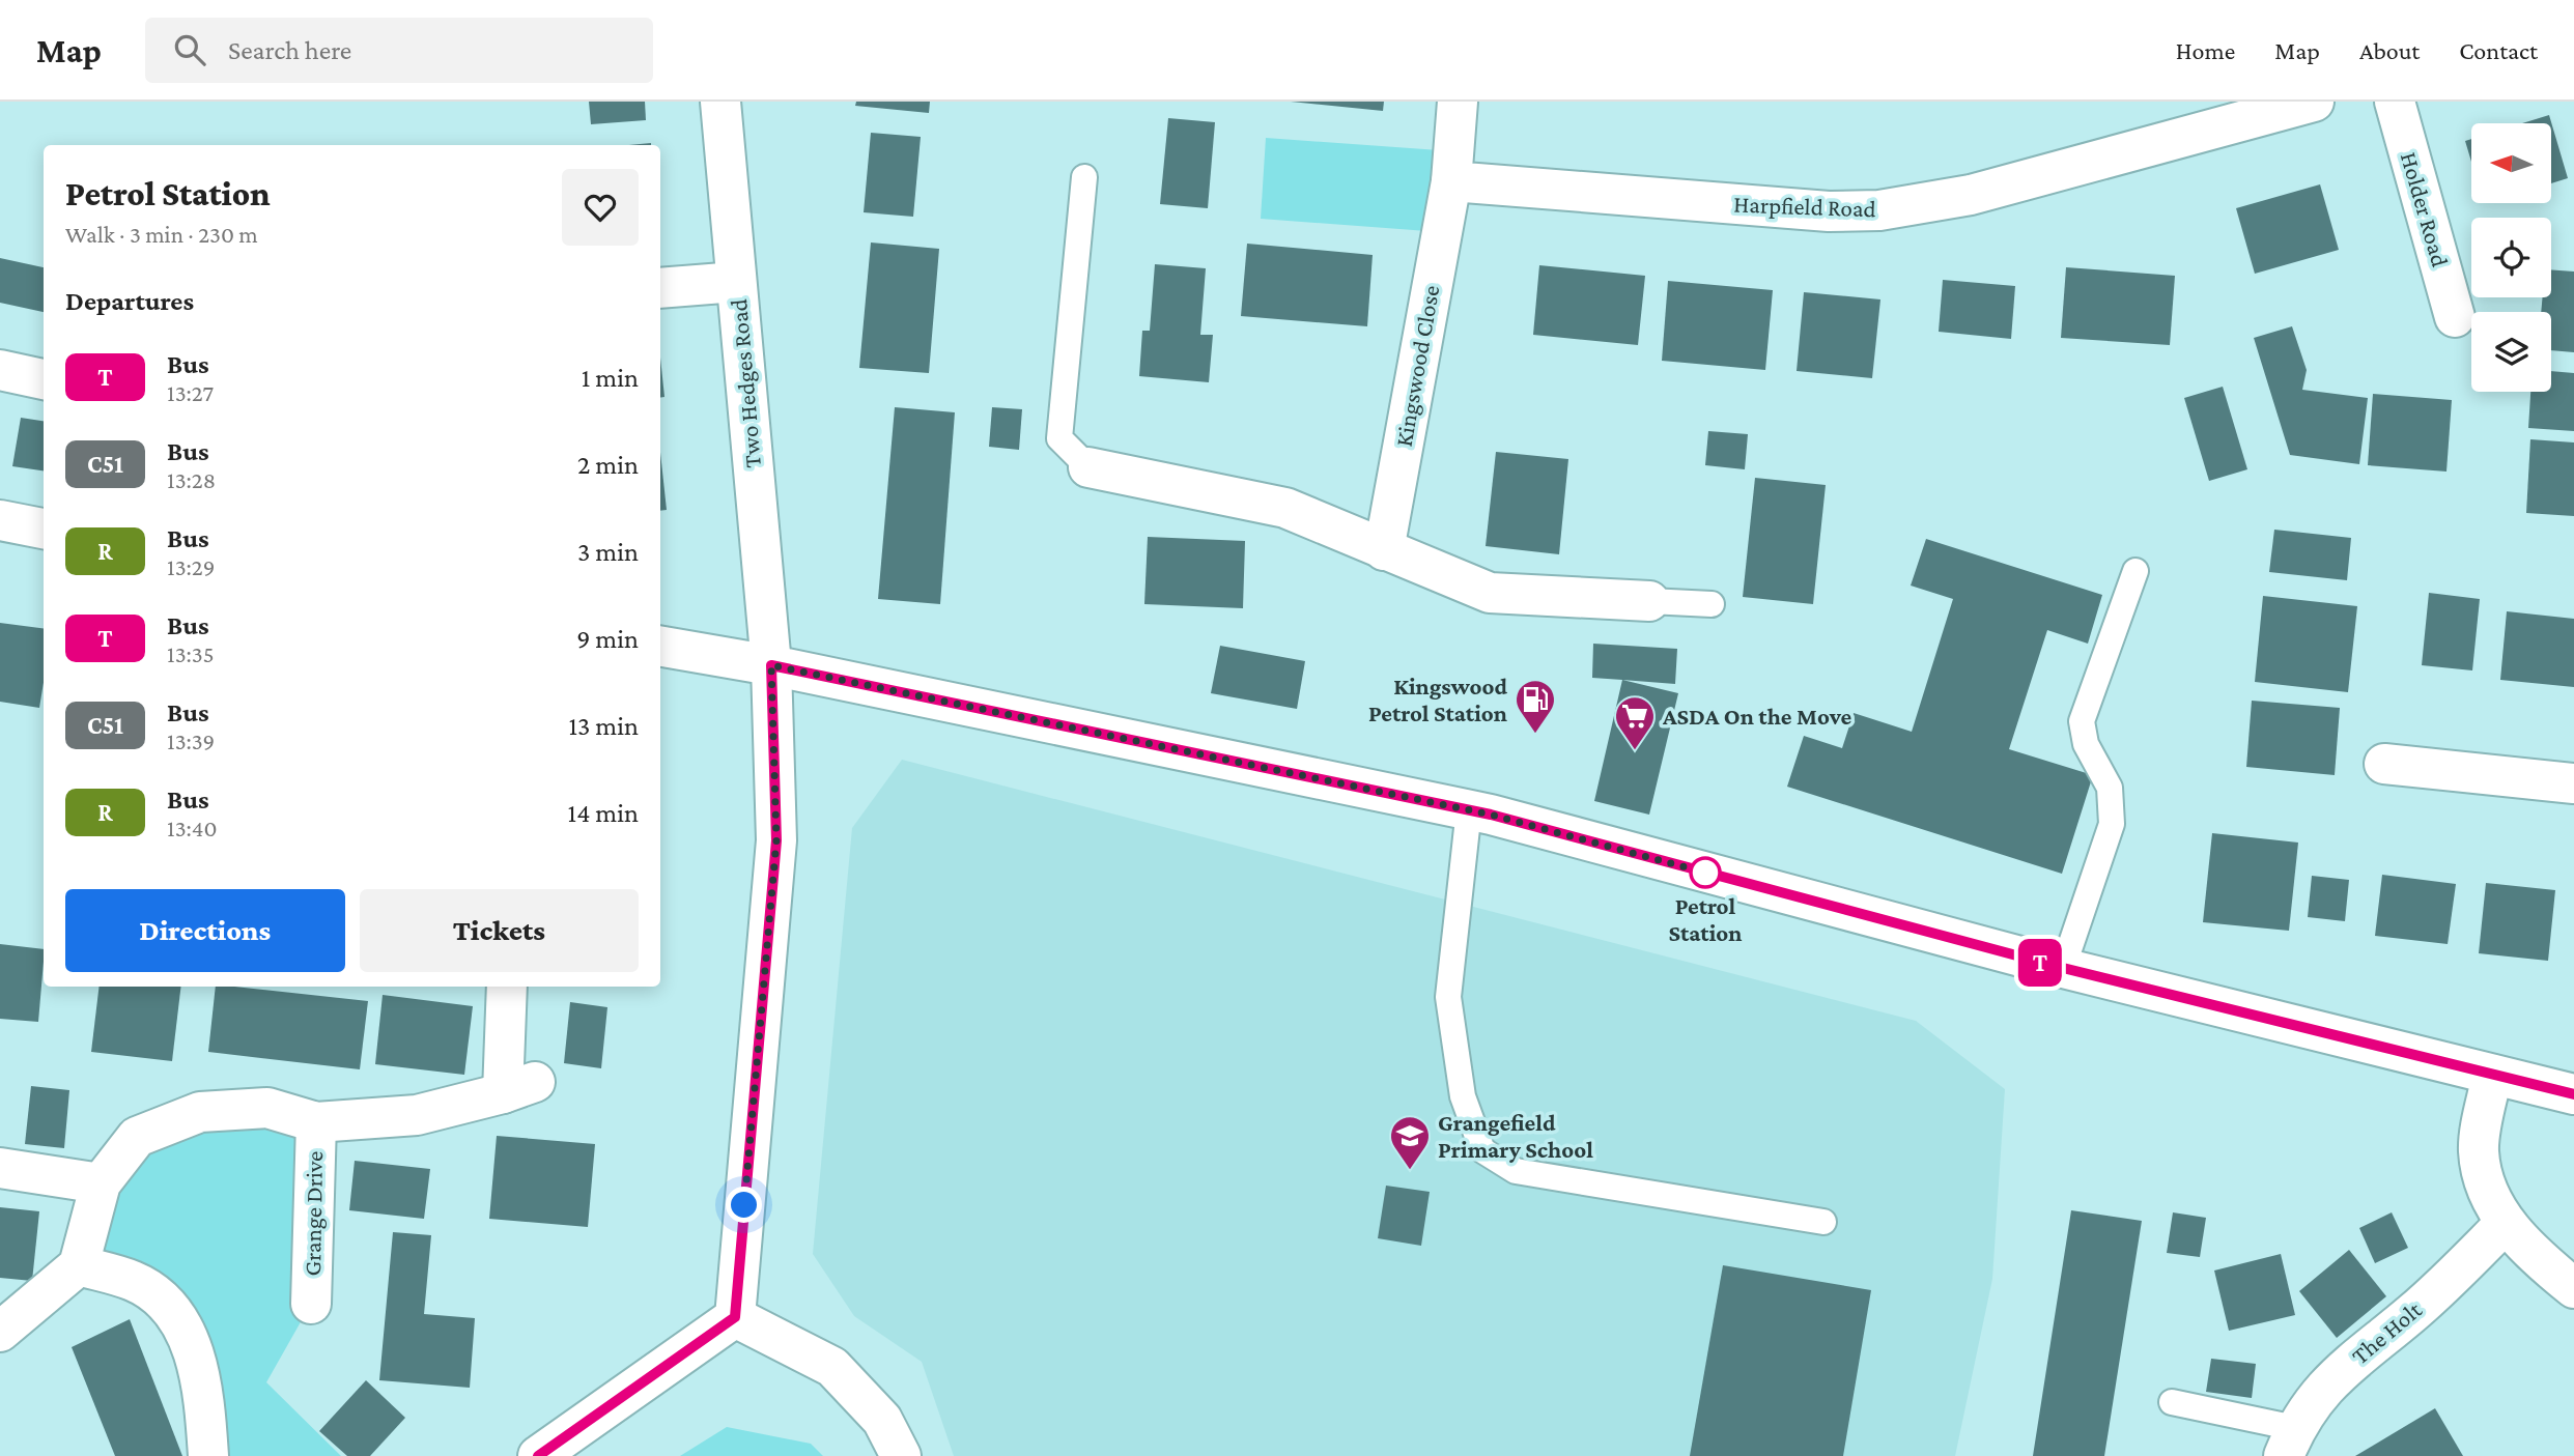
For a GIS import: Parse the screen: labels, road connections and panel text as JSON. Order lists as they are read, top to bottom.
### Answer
{
  "streets": {
    "street": [
      "Harpfield Road",
      "Holder Road",
      "Kingswood Close",
      "Two Hedges Road",
      "Grange Drive",
      "The Holt"
    ]
  },
  "crossings": [
    ["Harpfield Road", "Kingswood Close"]
  ],
  "places": {
    "fuel station": ["Kingswood Petrol Station"],
    "supermarket": ["ASDA On the Move"],
    "other": ["Petrol Station"],
    "school or university": ["Grangefield Primary School"]
  },
  "lines": ["bus line T"],
  "north": "left",
  "page": {
    "header": "Map",
    "search": "Search here",
    "nav": [
      "Home",
      "Map",
      "About",
      "Contact"
    ],
    "on_map": "T",
    "heading": [
      ["Petrol Station", "Walk · 3 min · 230 m"],
      "Departures"
    ],
    "list": [
      {
        "mark": "T",
        "name": "Bus",
        "note": "13:27",
        "value": "1 min"
      },
      {
        "mark": "C51",
        "name": "Bus",
        "note": "13:28",
        "value": "2 min"
      },
      {
        "mark": "R",
        "name": "Bus",
        "note": "13:29",
        "value": "3 min"
      },
      {
        "mark": "T",
        "name": "Bus",
        "note": "13:35",
        "value": "9 min"
      },
      {
        "mark": "C51",
        "name": "Bus",
        "note": "13:39",
        "value": "13 min"
      },
      {
        "mark": "R",
        "name": "Bus",
        "note": "13:40",
        "value": "14 min"
      }
    ],
    "buttons": ["Directions", "Tickets"]
  }
}
